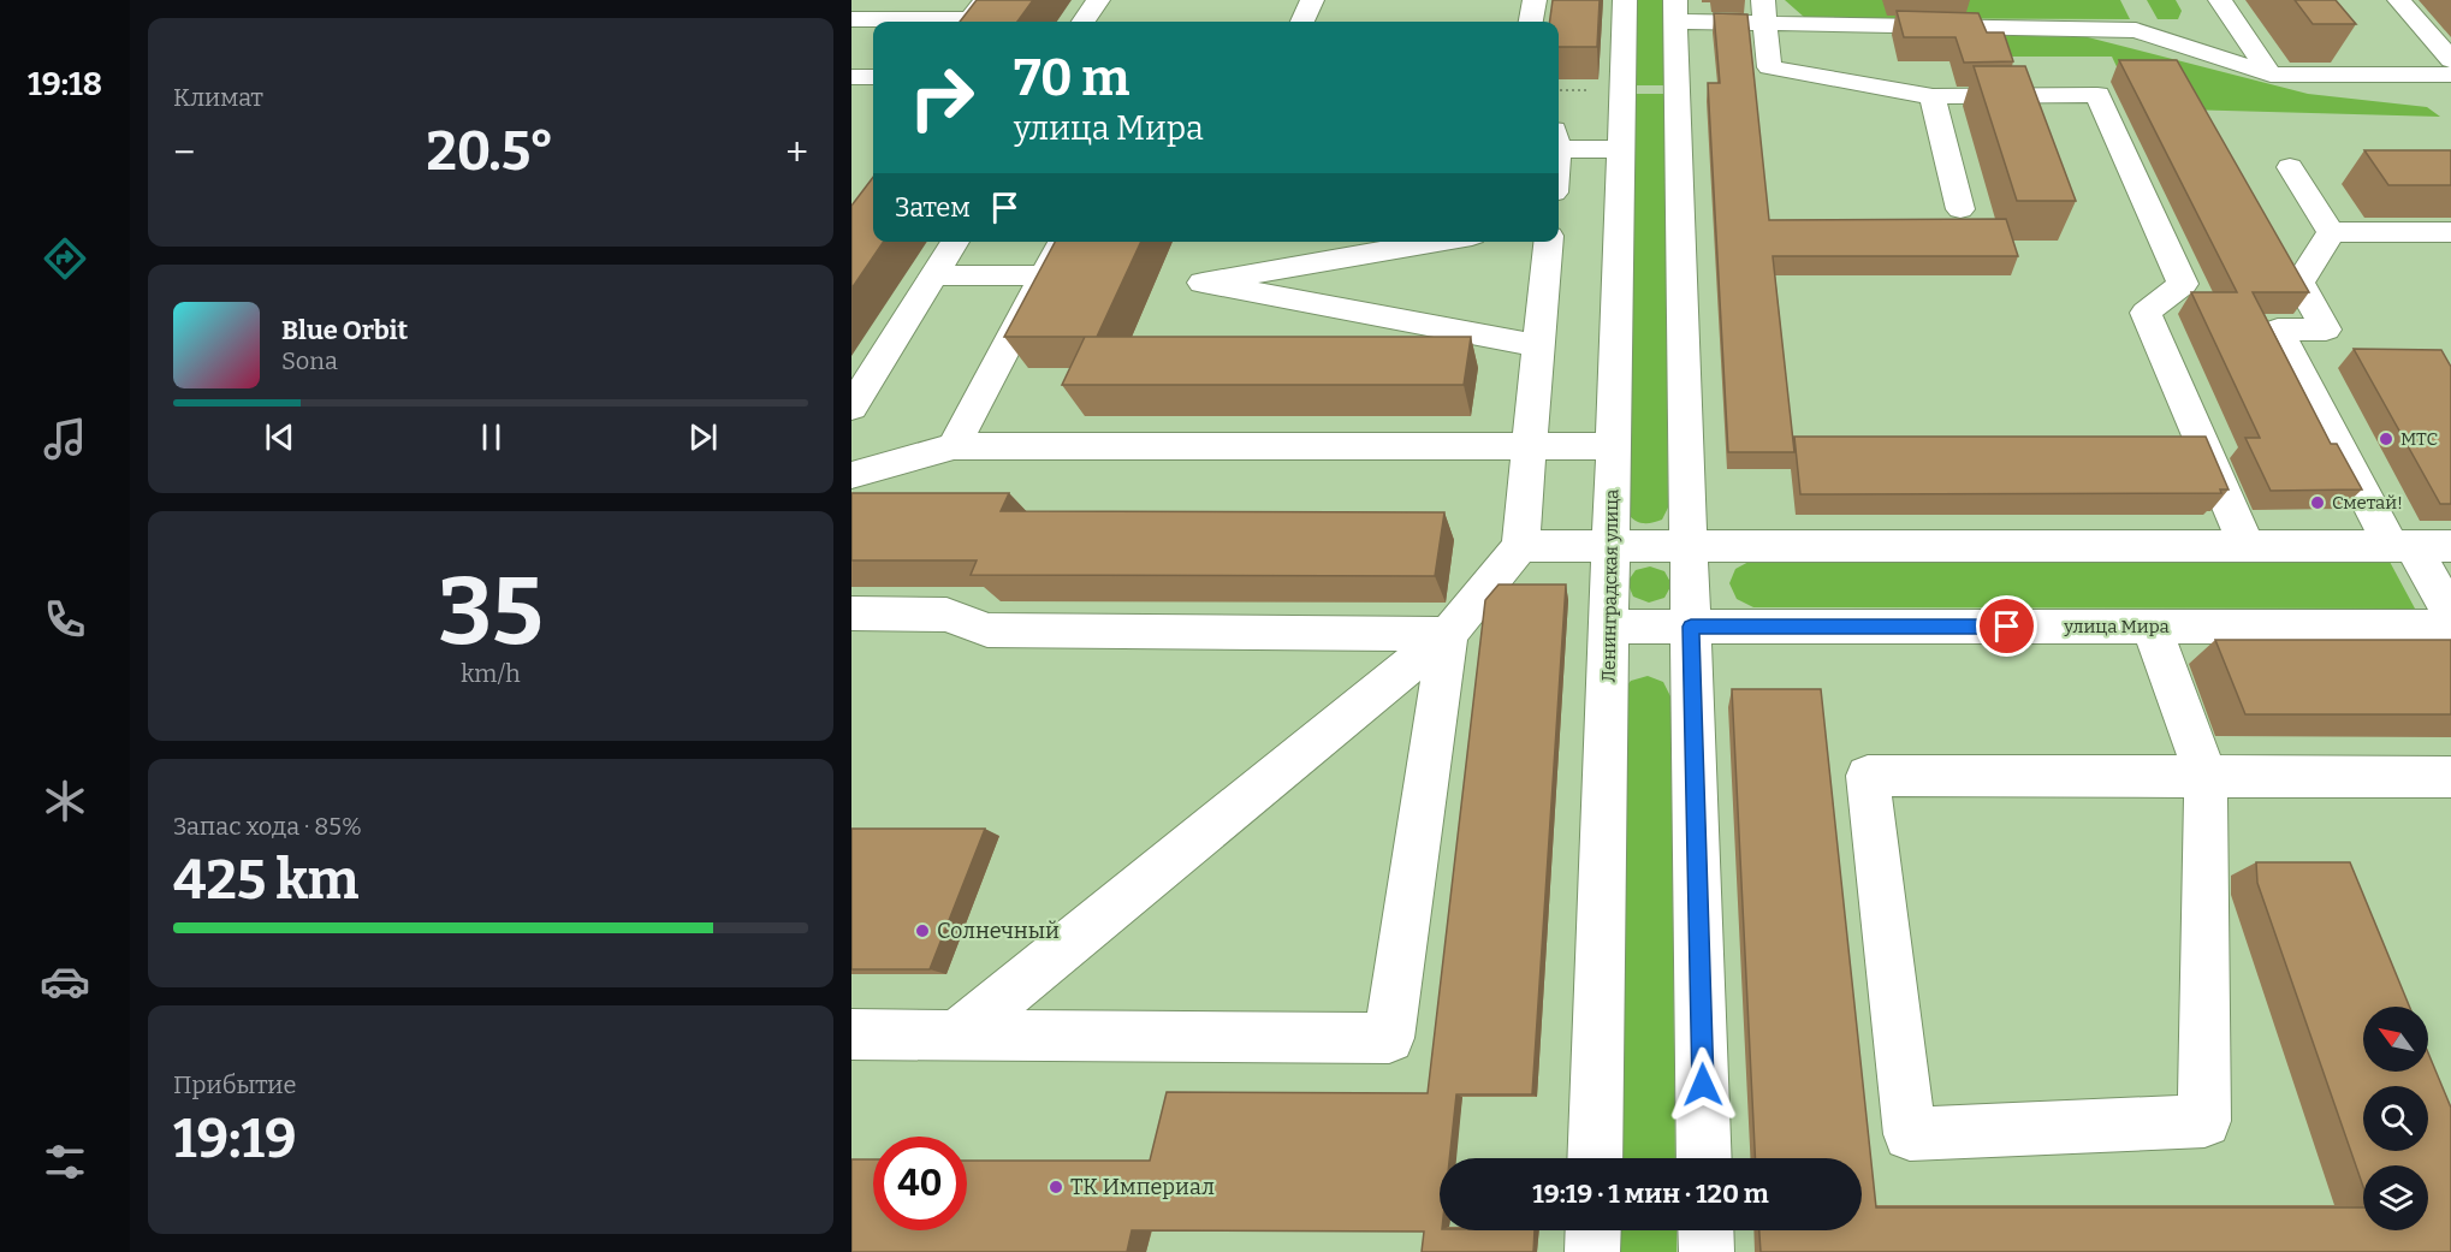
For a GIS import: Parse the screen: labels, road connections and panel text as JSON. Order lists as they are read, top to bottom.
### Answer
{
  "streets": {
    "street": ["Ленинградская улица", "улица Мира"]
  },
  "crossings": [
    ["Ленинградская улица", "улица Мира"]
  ],
  "places": [
    "МТС",
    "Сметай!",
    "Солнечный",
    "ТК Империал"
  ],
  "north": "top left",
  "page": {
    "tabs": "19:18",
    "tile": [
      "Климат",
      ["35", "km/h"],
      ["Запас хода · 85%", "425 km"],
      ["Прибытие", "19:19"]
    ],
    "turn": ["70 m", "улица Мира"],
    "heat": ["−", "20.5°", "+"],
    "then": "Затем",
    "song": ["Blue Orbit", "Sona"],
    "limit": "40",
    "trip": "19:19 · 1 мин · 120 m"
  }
}
